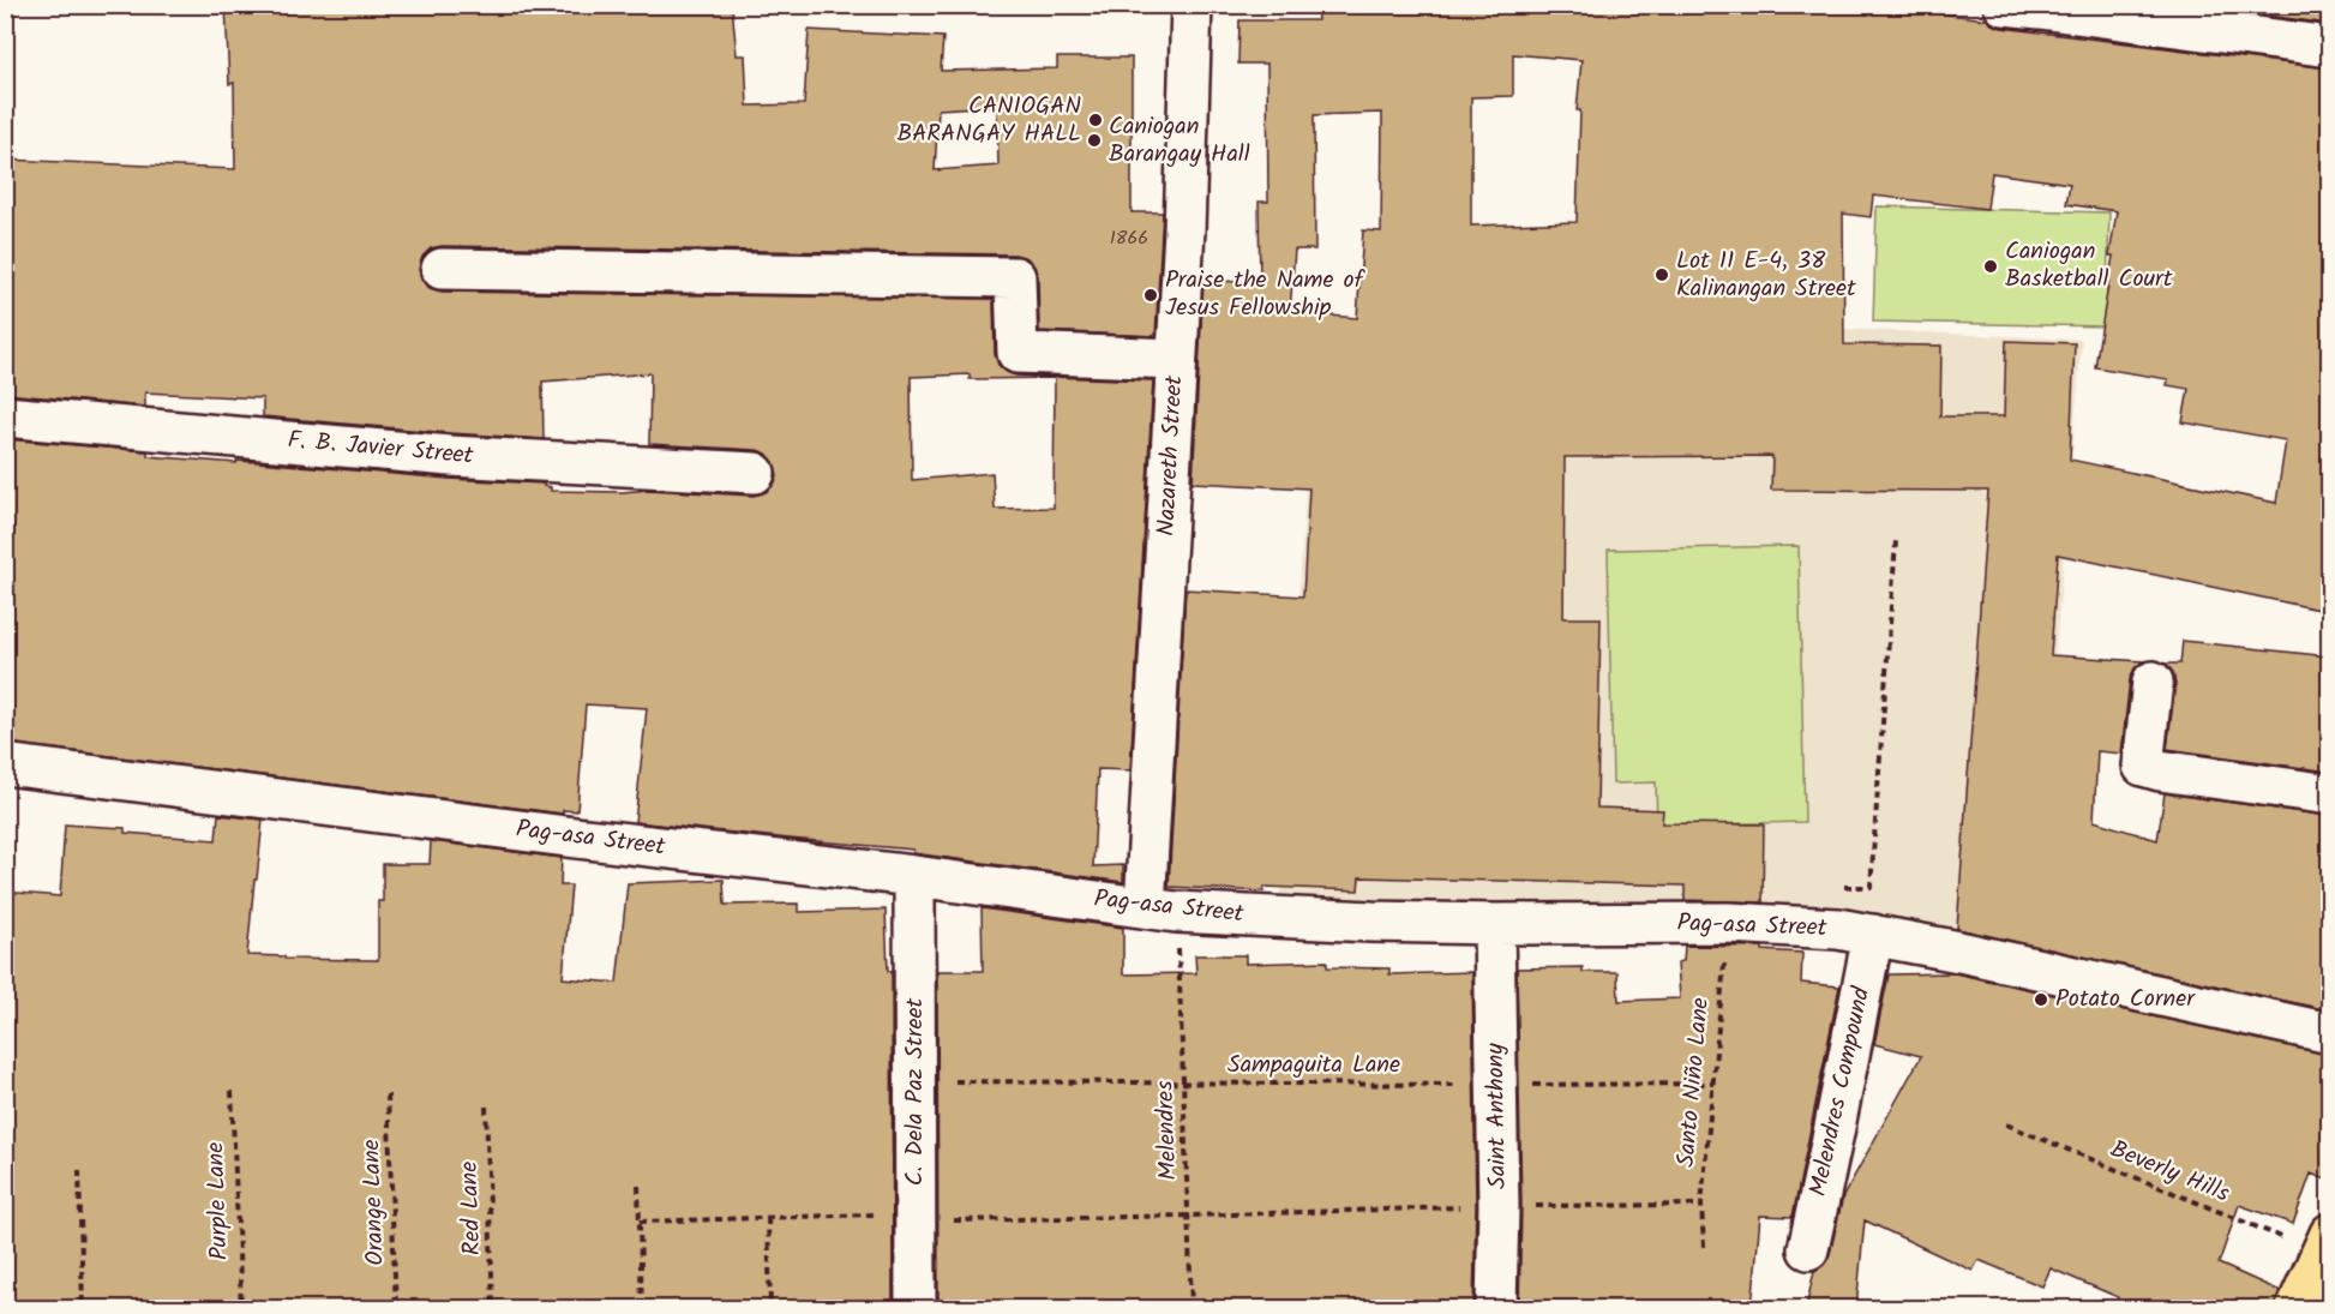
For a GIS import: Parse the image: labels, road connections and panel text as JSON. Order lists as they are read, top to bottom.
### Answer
{
  "streets": {
    "street": [
      "F. B. Javier Street",
      "Nazareth Street",
      "Pag-asa Street",
      "C. Dela Paz Street",
      "Melendres Compound",
      "Saint Anthony"
    ],
    "path": [
      "Sampaguita Lane",
      "Santo Niño Lane",
      "Melendres",
      "Beverly Hills",
      "Purple Lane",
      "Orange Lane",
      "Red Lane"
    ]
  },
  "crossings": [
    ["Nazareth Street", "Pag-asa Street"],
    ["Pag-asa Street", "Santo Niño Lane"],
    ["Pag-asa Street", "C. Dela Paz Street"],
    ["Pag-asa Street", "Melendres Compound"],
    ["Pag-asa Street", "Saint Anthony"],
    ["Sampaguita Lane", "Santo Niño Lane"],
    ["Sampaguita Lane", "C. Dela Paz Street"],
    ["Sampaguita Lane", "Saint Anthony"],
    ["Sampaguita Lane", "Melendres"]
  ],
  "places": [
    "CANIOGAN BARANGAY HALL",
    "Caniogan Barangay Hall",
    "Caniogan Basketball Court",
    "Lot 11 E-4, 38 Kalinangan Street",
    "Praise the Name of Jesus Fellowship",
    "Potato Corner"
  ],
  "house_numbers": ["1866"]
}
